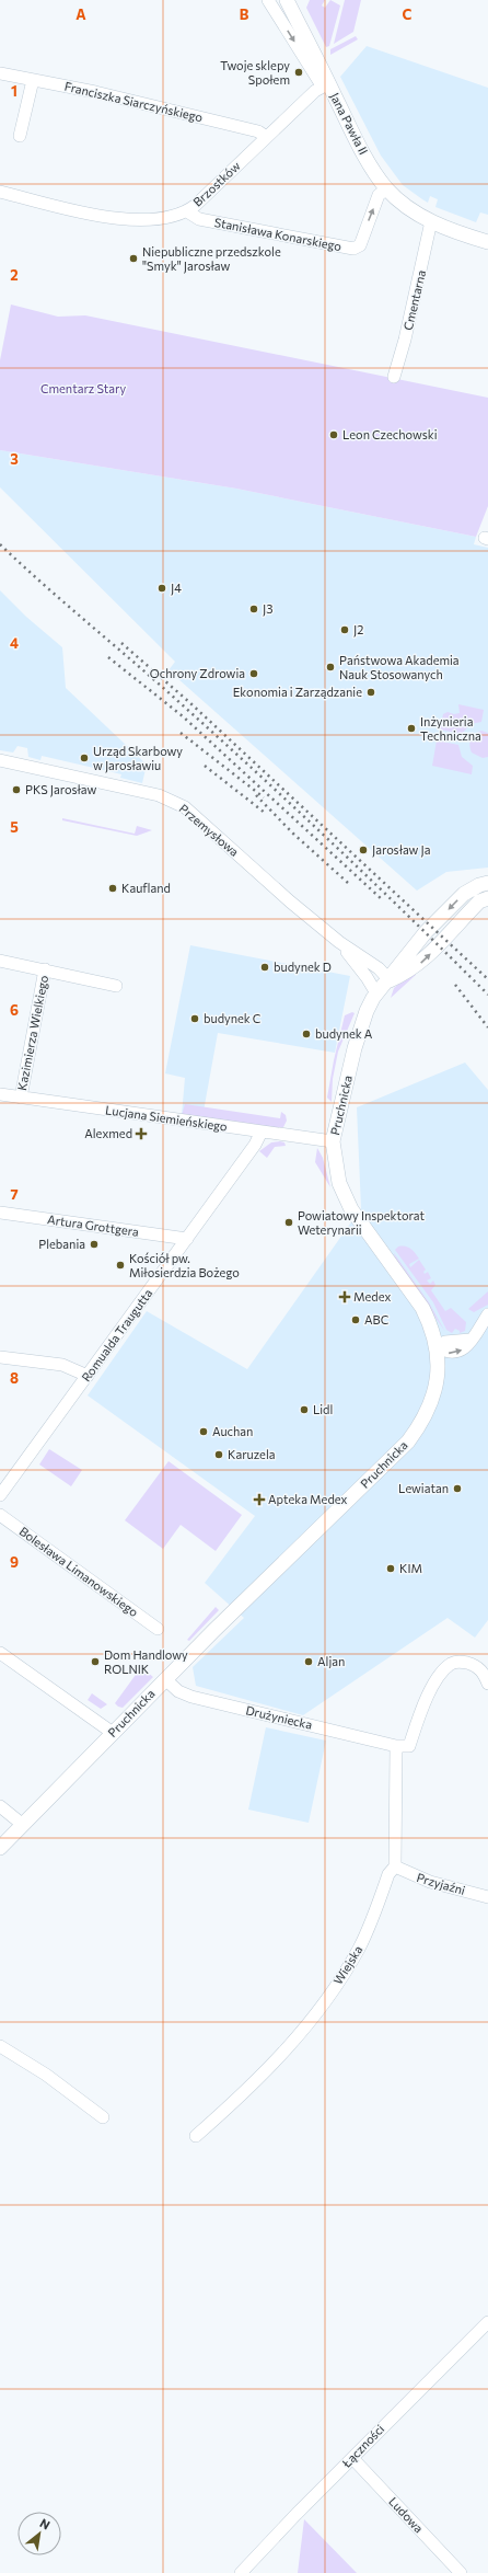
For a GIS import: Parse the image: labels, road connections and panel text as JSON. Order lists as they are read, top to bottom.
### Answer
{
  "streets": {
    "main road": ["Jana Pawła II", "Pruchnicka"],
    "street": [
      "Franciszka Siarczyńskiego",
      "Brzostków",
      "Stanisława Konarskiego",
      "Cmentarna",
      "Przemysłowa",
      "Kazimierza Wielkiego",
      "Lucjana Siemieńskiego",
      "Artura Grottgera",
      "Romualda Traugutta",
      "Bolesława Limanowskiego",
      "Drużyniecka",
      "Przyjaźni",
      "Wiejska",
      "Łączności",
      "Ludowa"
    ]
  },
  "crossings": [
    ["Franciszka Siarczyńskiego", "Brzostków"],
    ["Jana Pawła II", "Brzostków"],
    ["Jana Pawła II", "Stanisława Konarskiego"],
    ["Jana Pawła II", "Cmentarna"],
    ["Brzostków", "Stanisława Konarskiego"],
    ["Kazimierza Wielkiego", "Lucjana Siemieńskiego"],
    ["Pruchnicka", "Lucjana Siemieńskiego"],
    ["Pruchnicka", "Drużyniecka"],
    ["Lucjana Siemieńskiego", "Romualda Traugutta"],
    ["Artura Grottgera", "Romualda Traugutta"],
    ["Drużyniecka", "Wiejska"],
    ["Przyjaźni", "Wiejska"],
    ["Łączności", "Ludowa"]
  ],
  "one_way": ["Stanisława Konarskiego"],
  "parks": ["Cmentarz Stary"],
  "places": {
    "other": [
      "Twoje sklepy Społem",
      "Niepubliczne przedszkole \"Smyk\" Jarosław",
      "Leon Czechowski",
      "J4",
      "J3",
      "J2",
      "Państwowa Akademia Nauk Stosowanych",
      "Ochrony Zdrowia",
      "Ekonomia i Zarządzanie",
      "Inżynieria Techniczna",
      "Urząd Skarbowy w Jarosławiu",
      "PKS Jarosław",
      "Jarosław Ja",
      "Kaufland",
      "budynek D",
      "budynek C",
      "budynek A",
      "Powiatowy Inspektorat Weterynarii",
      "Plebania",
      "Kościół pw. Miłosierdzia Bożego",
      "ABC",
      "Lidl",
      "Auchan",
      "Karuzela",
      "Lewiatan",
      "KIM",
      "Dom Handlowy ROLNIK",
      "Aljan"
    ],
    "health": ["Alexmed", "Medex", "Apteka Medex"]
  },
  "north": "top right",
  "grid": {
    "columns": ["A", "B", "C"],
    "rows": [
      "1",
      "2",
      "3",
      "4",
      "5",
      "6",
      "7",
      "8",
      "9"
    ]
  }
}
